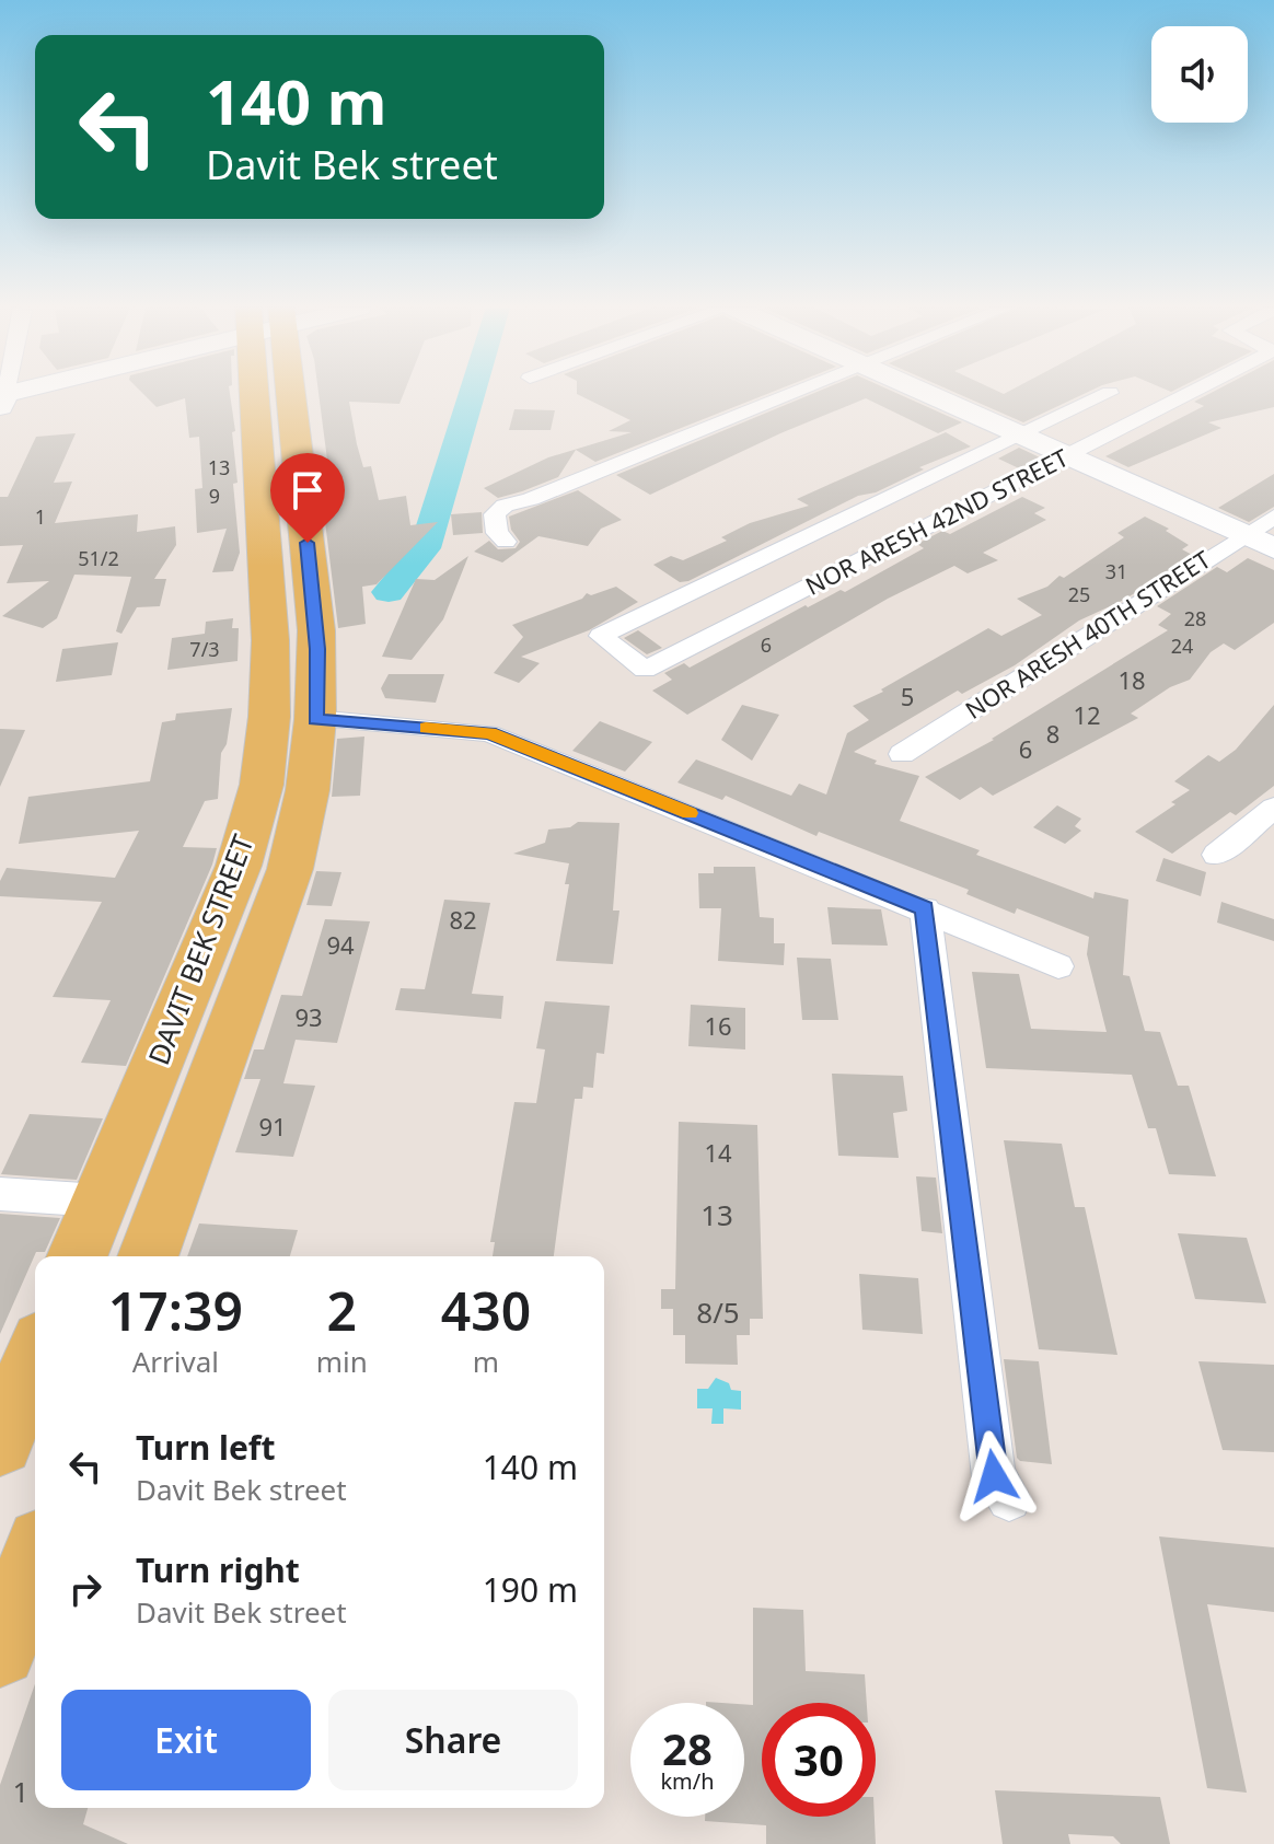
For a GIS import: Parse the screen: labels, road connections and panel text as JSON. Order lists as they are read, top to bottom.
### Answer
{
  "streets": {
    "main road": ["DAVIT BEK STREET"],
    "street": ["NOR ARESH 42ND STREET", "NOR ARESH 40TH STREET"]
  },
  "house_numbers": [
    "13",
    "9",
    "1",
    "51/2",
    "31",
    "25",
    "28",
    "6",
    "24",
    "7/3",
    "18",
    "5",
    "12",
    "8",
    "6",
    "82",
    "94",
    "93",
    "16",
    "91",
    "14",
    "13",
    "8/5",
    "1"
  ],
  "page": {
    "turn": ["140 m", "Davit Bek street"],
    "eta": [
      "17:39",
      "Arrival",
      "2",
      "min",
      "430",
      "m"
    ],
    "list": [
      {
        "name": "Turn left",
        "note": "Davit Bek street",
        "value": "140 m"
      },
      {
        "name": "Turn right",
        "note": "Davit Bek street",
        "value": "190 m"
      }
    ],
    "buttons": ["Exit", "Share"],
    "speed": "28 km/h",
    "limit": "30"
  }
}
